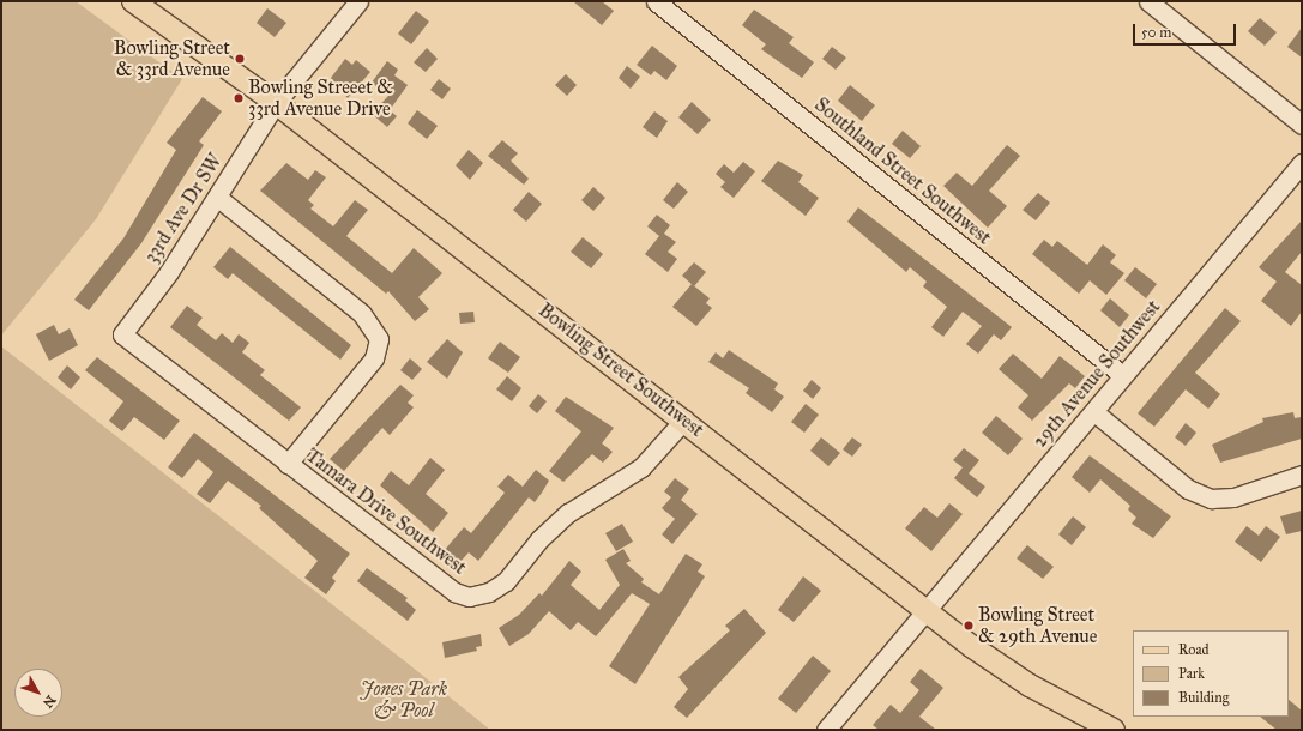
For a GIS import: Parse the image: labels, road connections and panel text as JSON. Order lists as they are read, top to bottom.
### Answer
{
  "streets": {
    "main road": ["Bowling Street Southwest"],
    "street": [
      "Southland Street Southwest",
      "33rd Ave Dr SW",
      "29th Avenue Southwest",
      "Tamara Drive Southwest"
    ]
  },
  "crossings": [
    ["Southland Street Southwest", "29th Avenue Southwest"],
    ["33rd Ave Dr SW", "Bowling Street Southwest"],
    ["33rd Ave Dr SW", "Tamara Drive Southwest"],
    ["Bowling Street Southwest", "29th Avenue Southwest"],
    ["Bowling Street Southwest", "Tamara Drive Southwest"]
  ],
  "parks": ["Jones Park & Pool"],
  "places": ["Bowling Street & 33rd Avenue", "Bowling Streeet & 33rd Avenue Drive", "Bowling Street & 29th Avenue"],
  "legend": ["Road", "Park", "Building"],
  "scale_bar": "50 m",
  "north": "bottom right"
}
